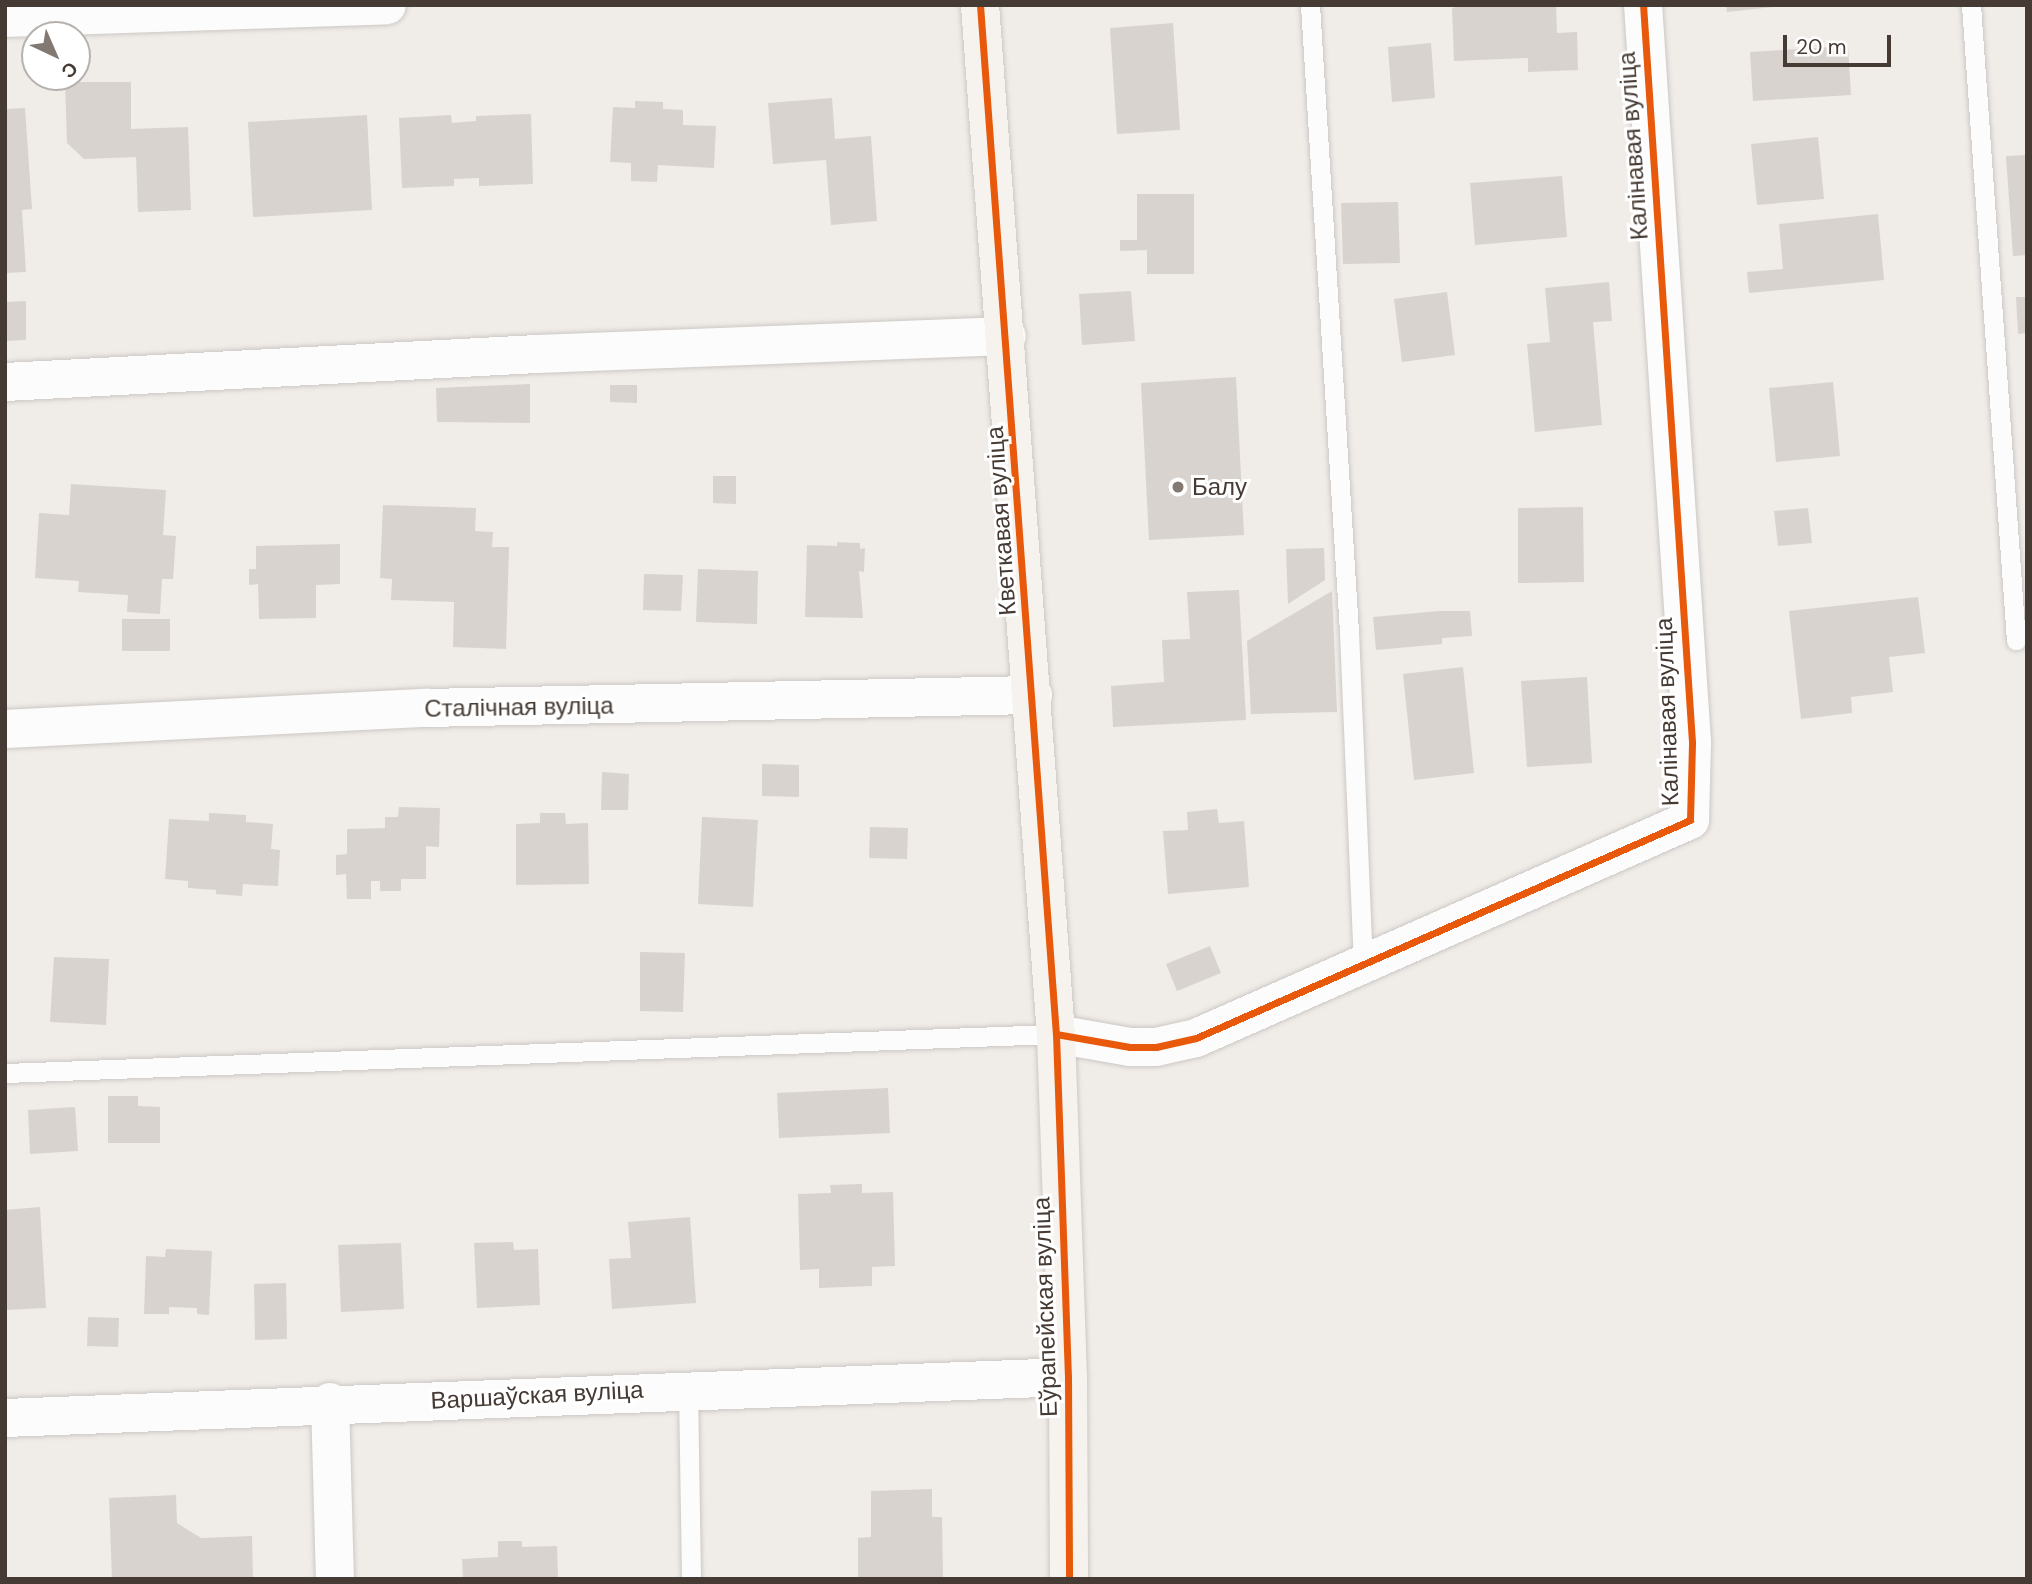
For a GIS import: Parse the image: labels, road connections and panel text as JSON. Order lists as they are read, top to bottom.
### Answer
{
  "streets": {
    "street": [
      "Калінавая вуліца",
      "Кветкавая вуліца",
      "Сталічная вуліца",
      "Еўрапейская вуліца",
      "Варшаўская вуліца"
    ]
  },
  "crossings": [
    ["Калінавая вуліца", "Кветкавая вуліца"],
    ["Калінавая вуліца", "Еўрапейская вуліца"],
    ["Кветкавая вуліца", "Сталічная вуліца"],
    ["Кветкавая вуліца", "Еўрапейская вуліца"],
    ["Еўрапейская вуліца", "Варшаўская вуліца"]
  ],
  "places": ["Балу"],
  "scale_bar": "20 m",
  "north": "bottom right"
}
